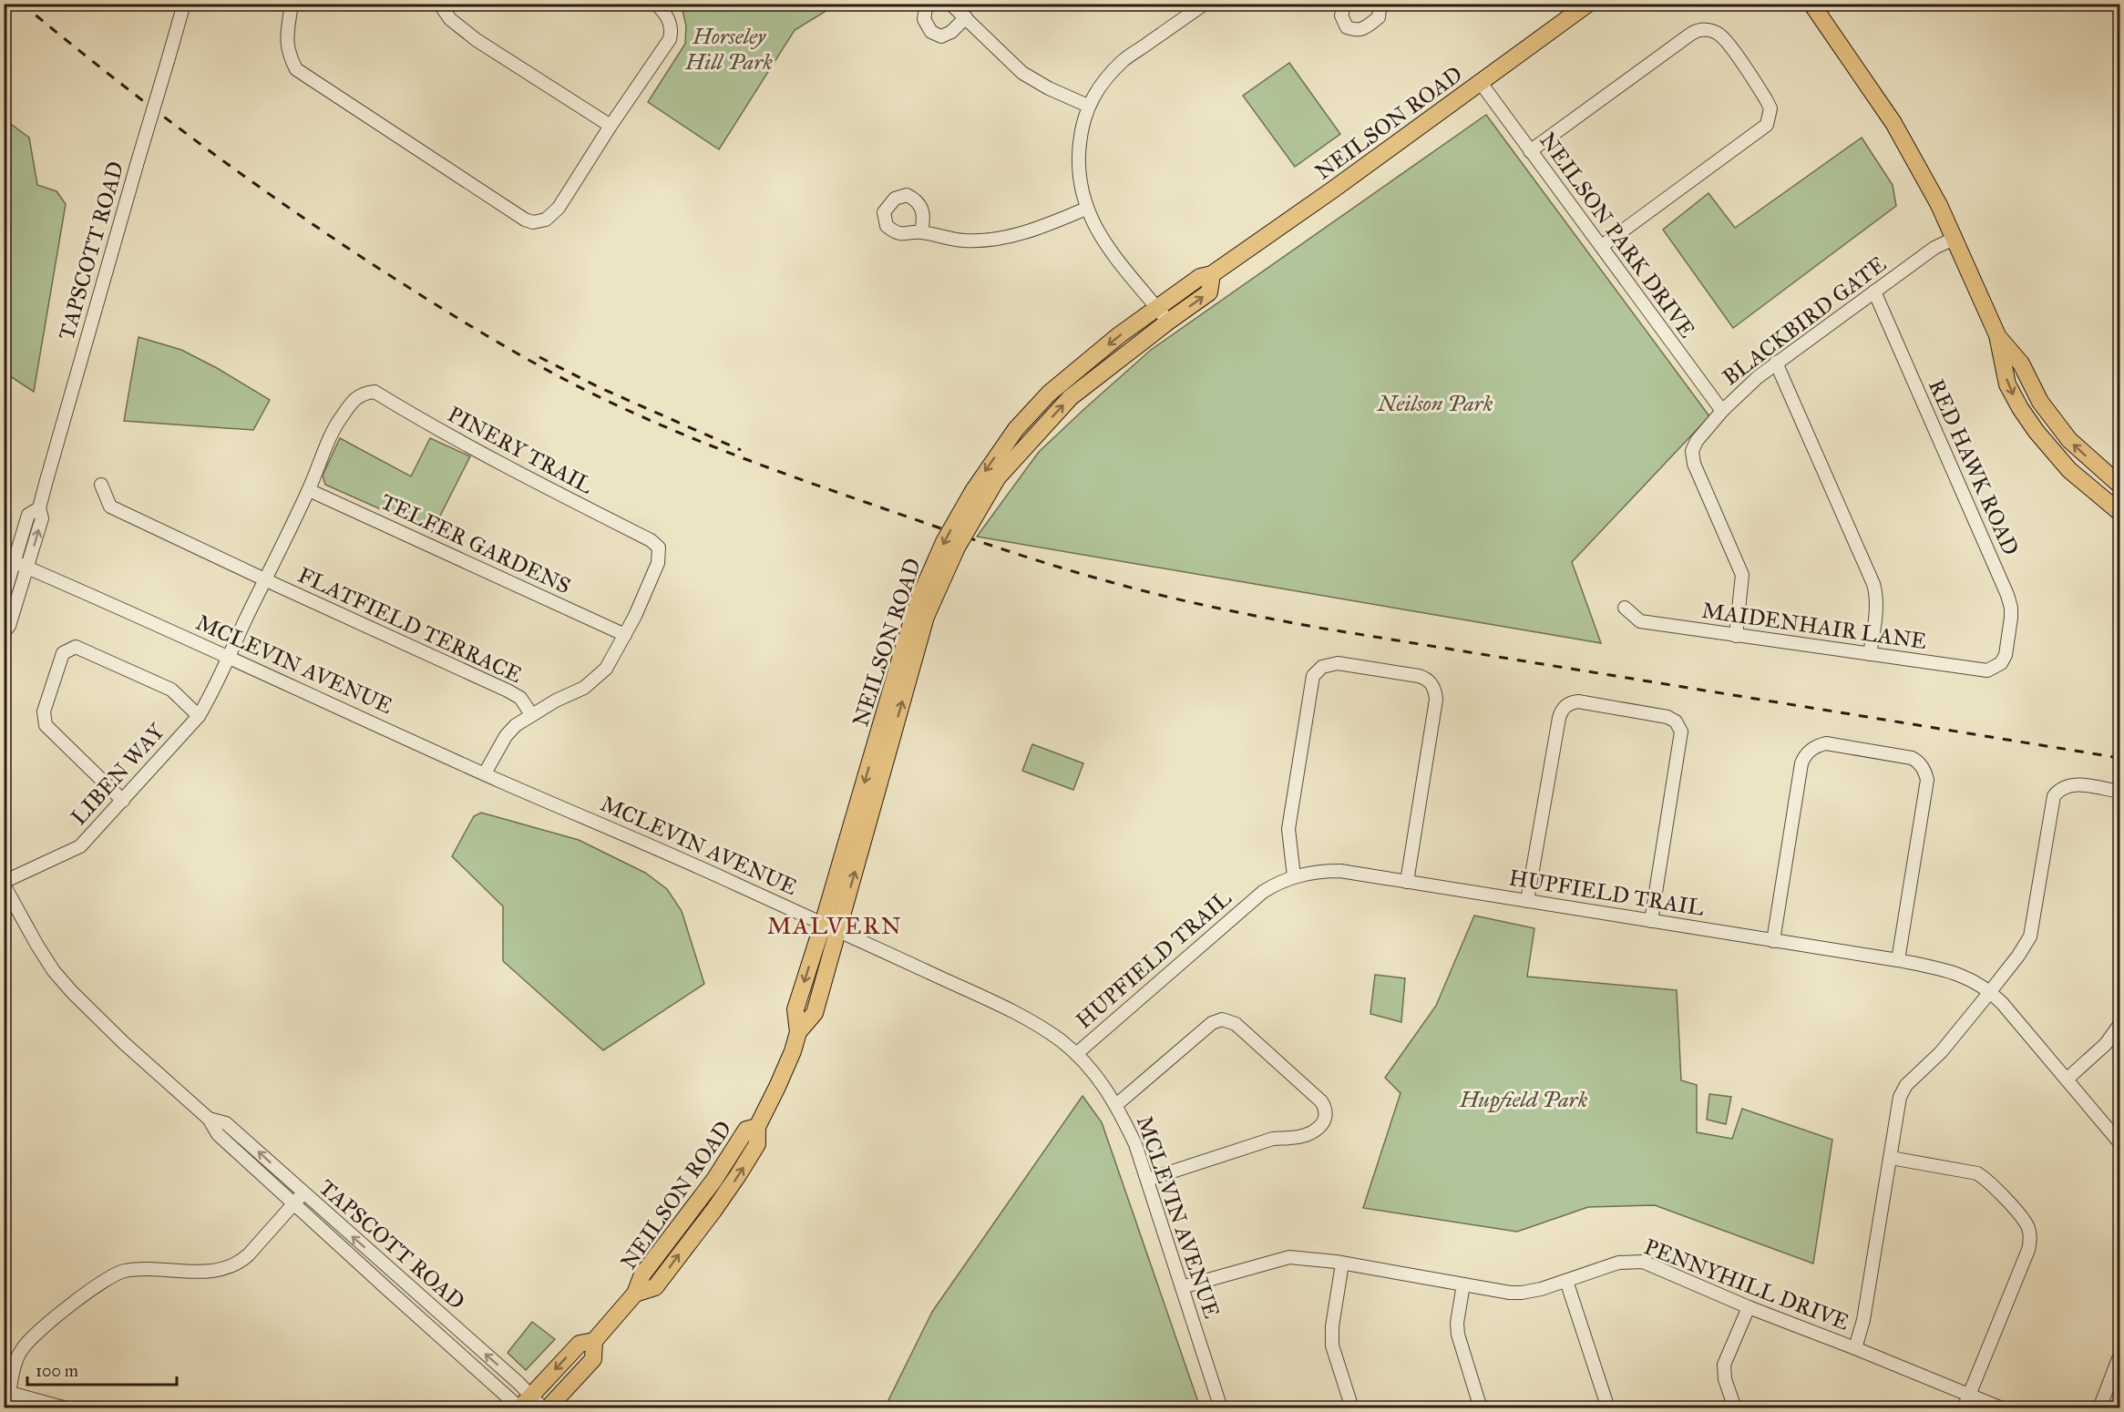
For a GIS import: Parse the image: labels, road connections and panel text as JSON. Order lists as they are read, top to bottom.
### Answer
{
  "streets": {
    "main road": ["NEILSON ROAD"],
    "street": [
      "NEILSON PARK DRIVE",
      "TAPSCOTT ROAD",
      "BLACKBIRD GATE",
      "PINERY TRAIL",
      "RED HAWK ROAD",
      "TELFER GARDENS",
      "FLATFIELD TERRACE",
      "MAIDENHAIR LANE",
      "MCLEVIN AVENUE",
      "LIBEN WAY",
      "HUPFIELD TRAIL",
      "PENNYHILL DRIVE"
    ]
  },
  "crossings": [
    ["NEILSON ROAD", "NEILSON PARK DRIVE"],
    ["NEILSON ROAD", "TAPSCOTT ROAD"],
    ["NEILSON ROAD", "MCLEVIN AVENUE"],
    ["NEILSON PARK DRIVE", "BLACKBIRD GATE"],
    ["TAPSCOTT ROAD", "MCLEVIN AVENUE"],
    ["TAPSCOTT ROAD", "LIBEN WAY"],
    ["BLACKBIRD GATE", "RED HAWK ROAD"],
    ["BLACKBIRD GATE", "MAIDENHAIR LANE"],
    ["PINERY TRAIL", "TELFER GARDENS"],
    ["PINERY TRAIL", "FLATFIELD TERRACE"],
    ["PINERY TRAIL", "MCLEVIN AVENUE"],
    ["PINERY TRAIL", "LIBEN WAY"],
    ["RED HAWK ROAD", "MAIDENHAIR LANE"],
    ["MCLEVIN AVENUE", "LIBEN WAY"],
    ["MCLEVIN AVENUE", "HUPFIELD TRAIL"],
    ["MCLEVIN AVENUE", "PENNYHILL DRIVE"]
  ],
  "districts": ["MALVERN"],
  "parks": ["Horseley Hill Park", "Neilson Park", "Hupfield Park"],
  "scale_bar": "100 m"
}
